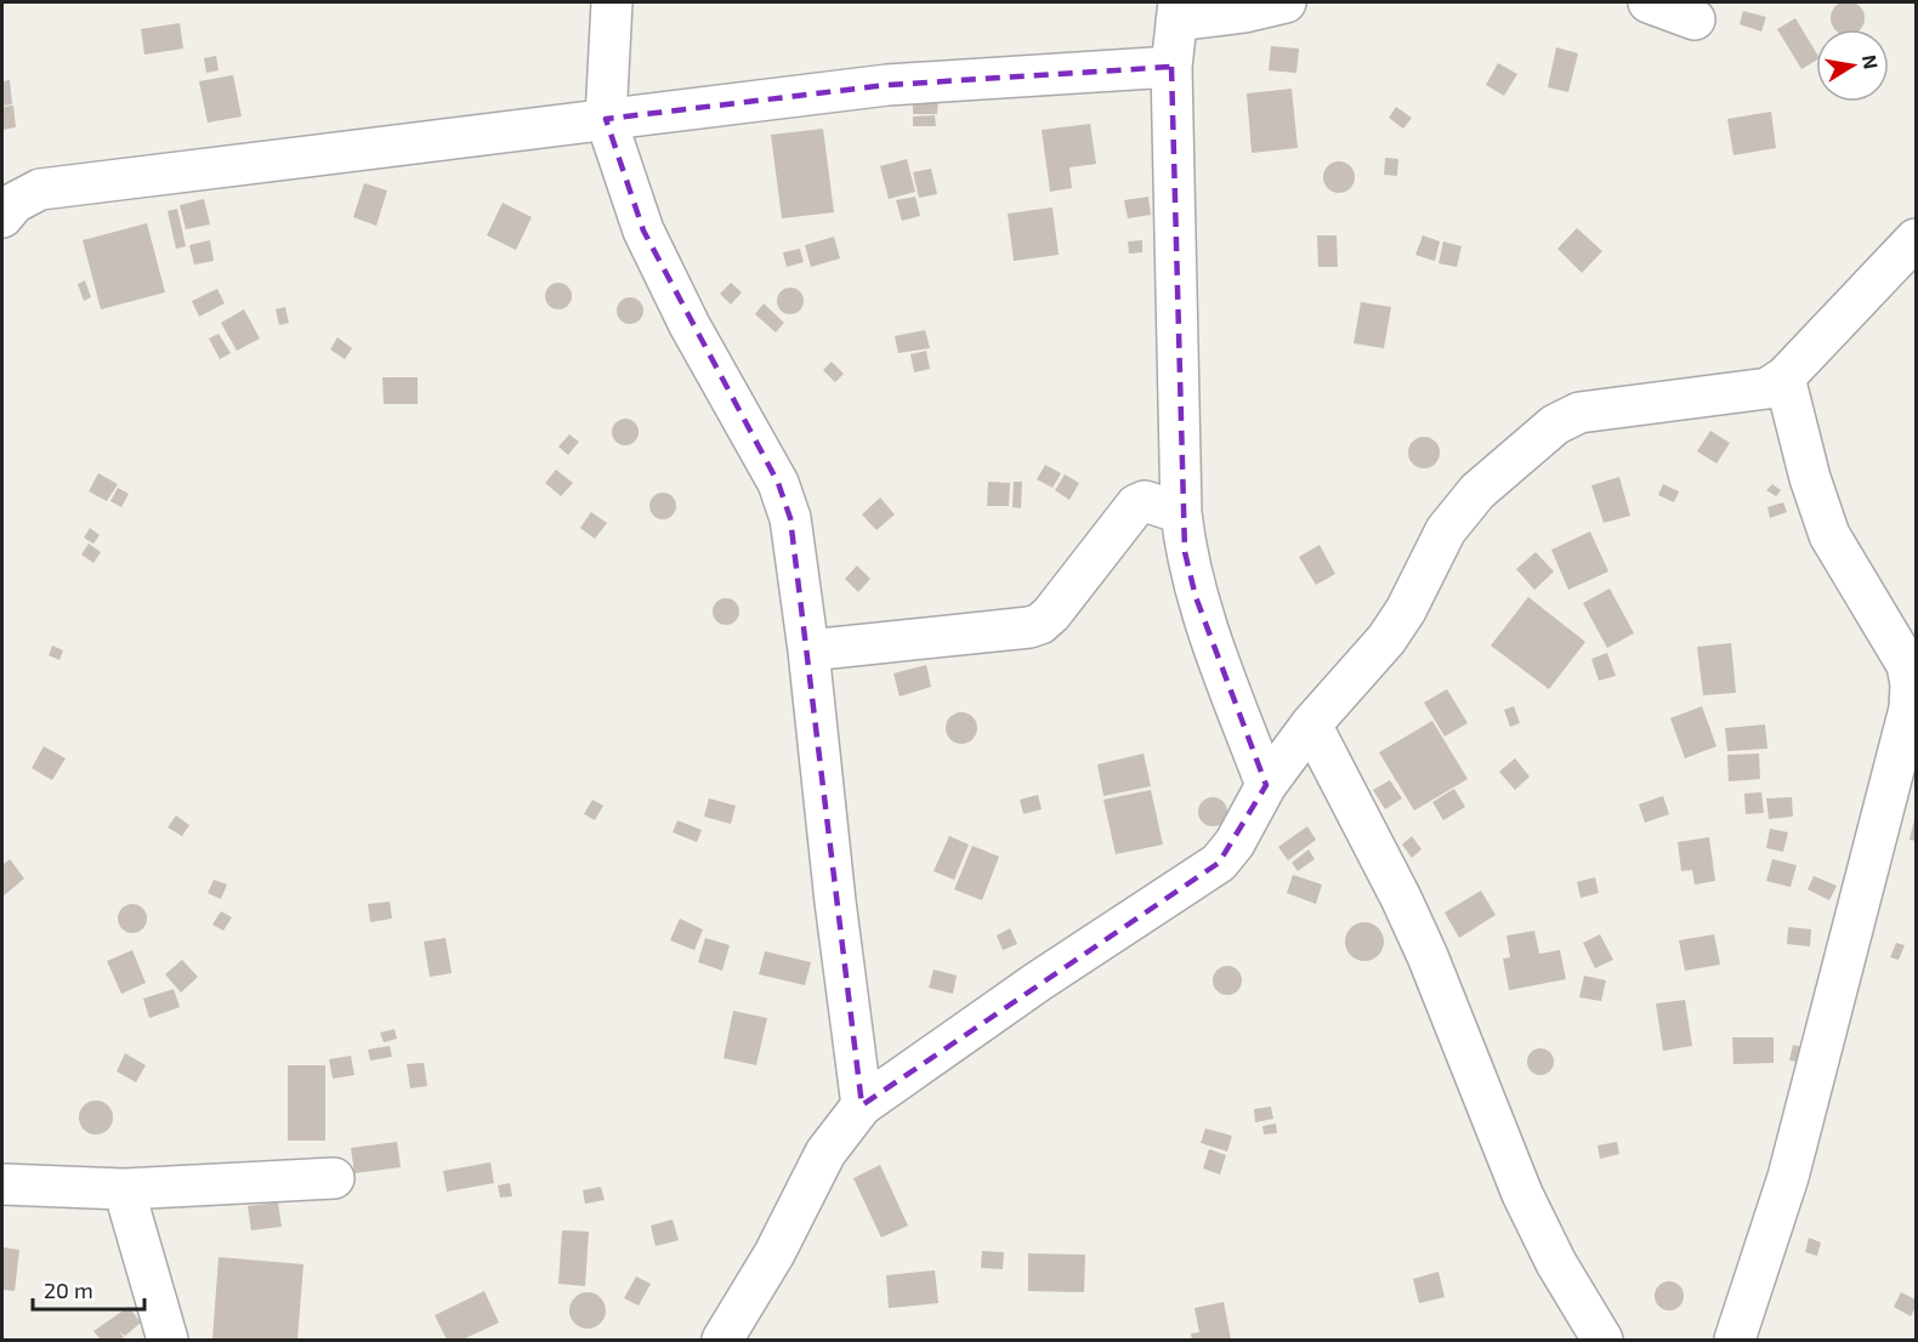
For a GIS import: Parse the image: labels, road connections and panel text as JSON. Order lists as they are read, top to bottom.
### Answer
{
  "scale_bar": "20 m",
  "north": "right"
}
